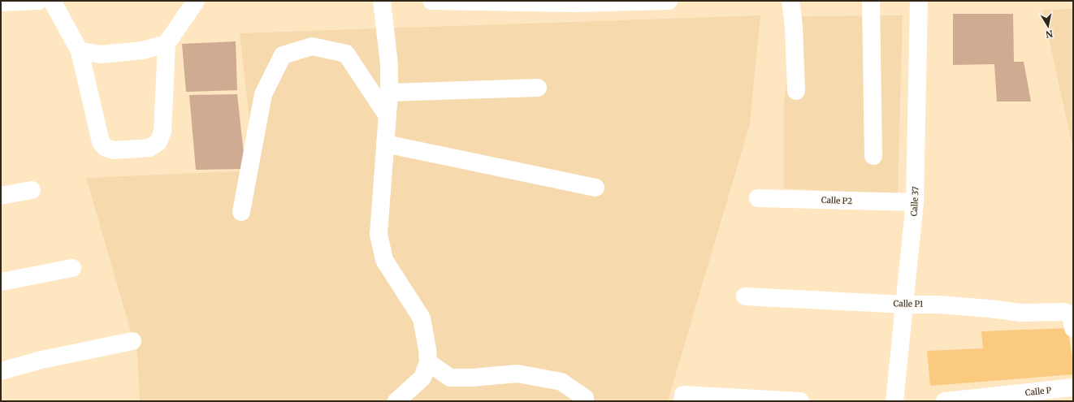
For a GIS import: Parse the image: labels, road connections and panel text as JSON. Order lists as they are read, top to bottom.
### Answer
{
  "streets": {
    "street": [
      "Calle P2",
      "Calle 37",
      "Calle P1",
      "Calle P"
    ]
  },
  "crossings": [
    ["Calle P2", "Calle 37"],
    ["Calle 37", "Calle P1"]
  ],
  "north": "bottom"
}
